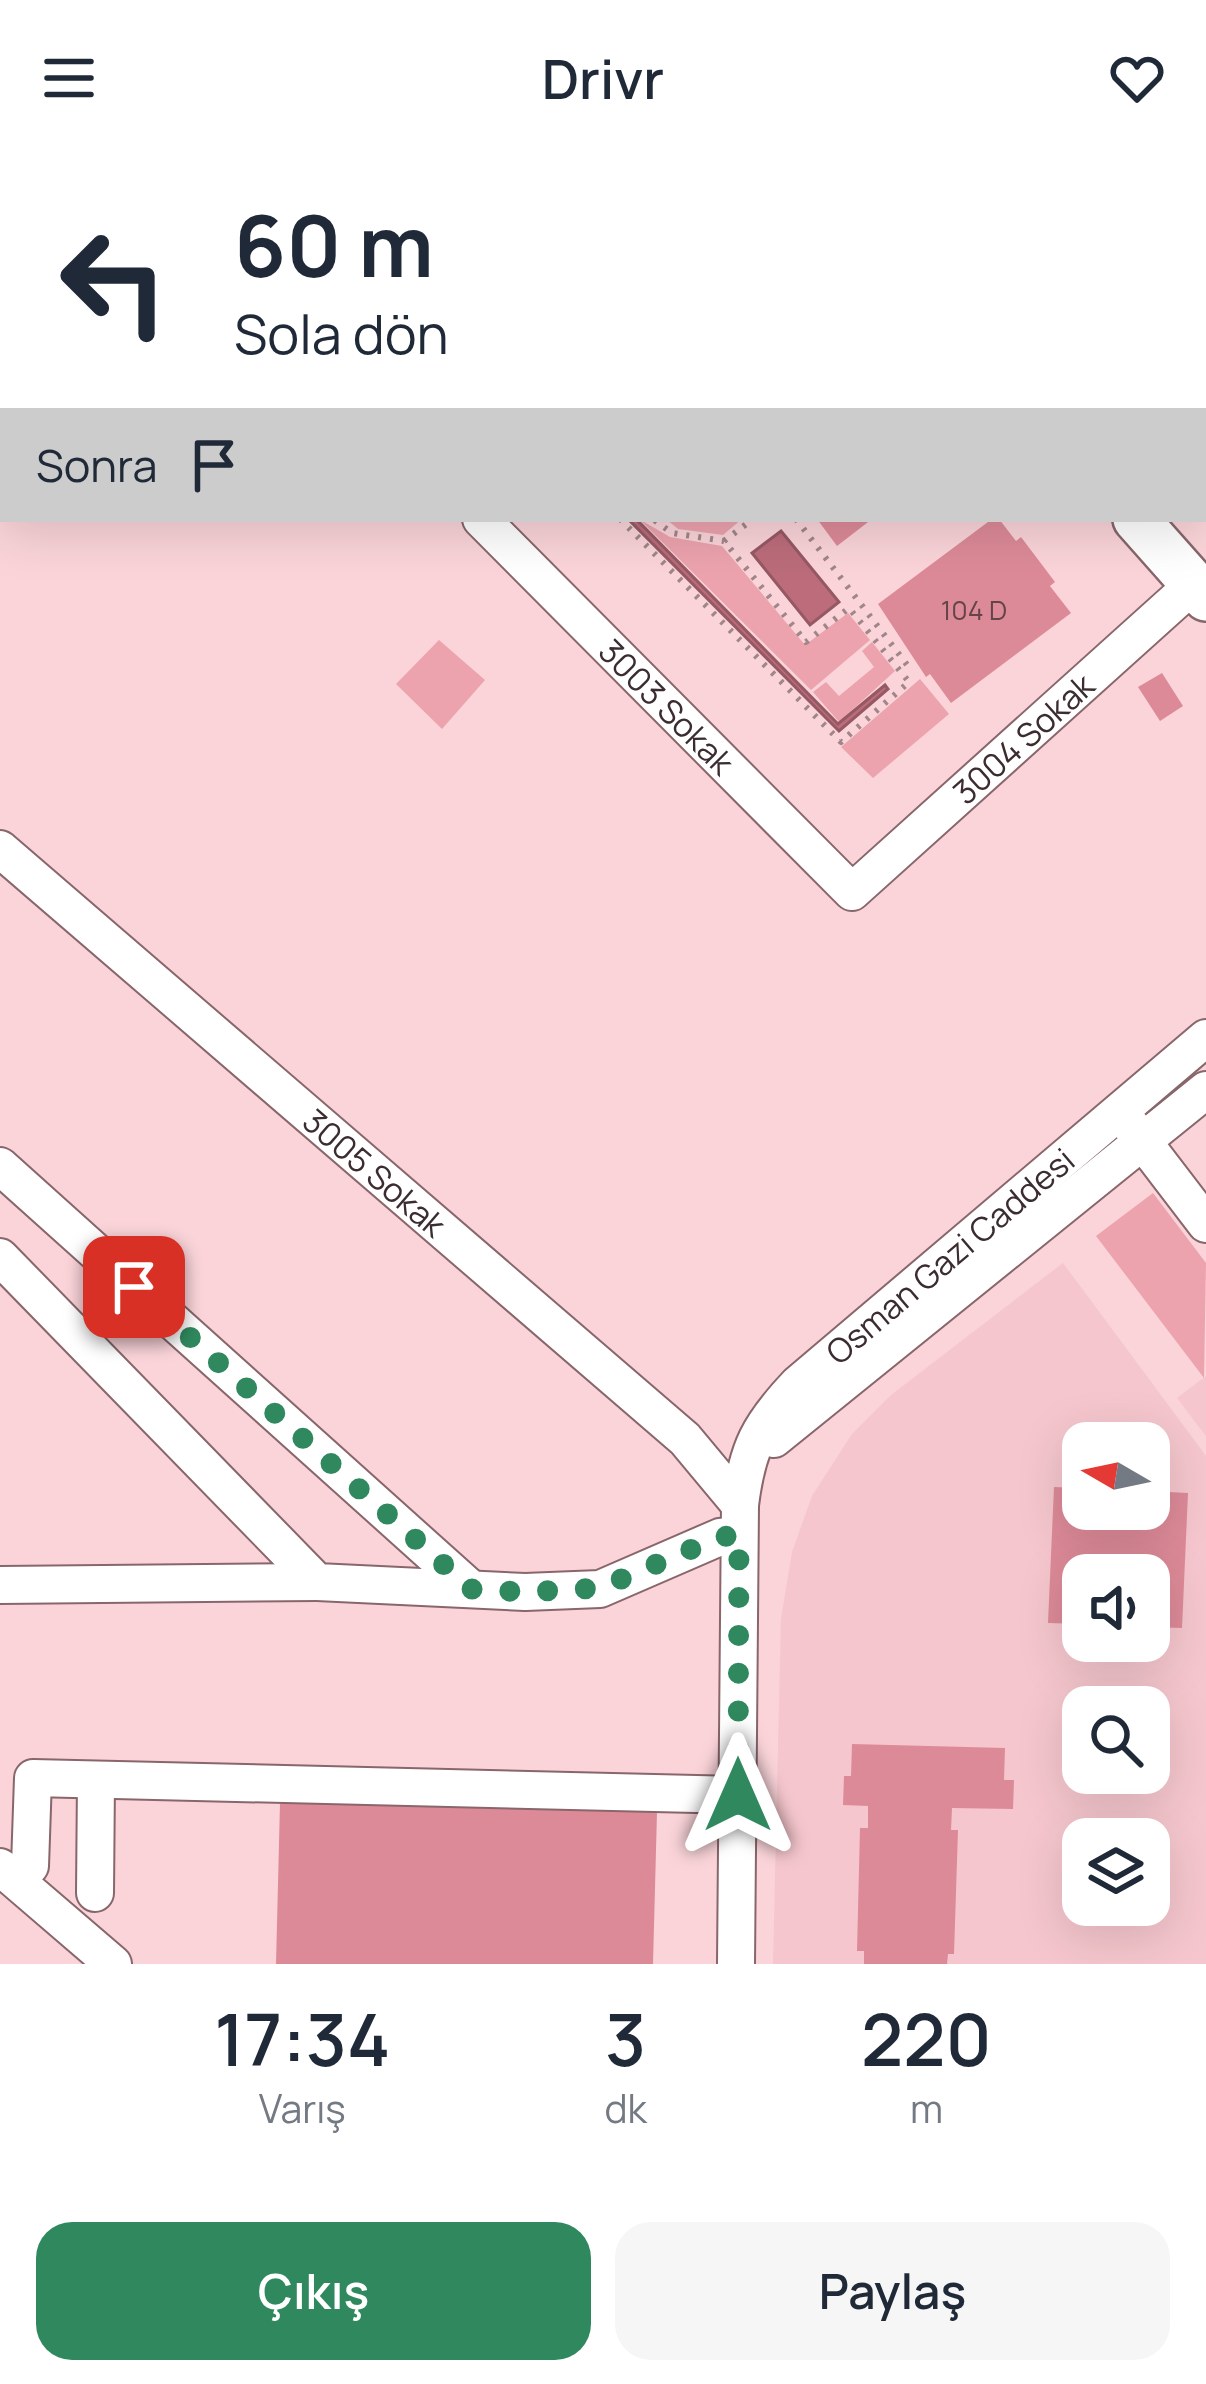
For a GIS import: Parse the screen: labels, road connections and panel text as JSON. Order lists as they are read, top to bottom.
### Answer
{
  "streets": {
    "street": [
      "3003 Sokak",
      "3004 Sokak",
      "3005 Sokak",
      "Osman Gazi Caddesi"
    ]
  },
  "crossings": [
    ["3003 Sokak", "3004 Sokak"],
    ["3005 Sokak", "Osman Gazi Caddesi"]
  ],
  "house_numbers": ["104 D"],
  "north": "left",
  "page": {
    "header": "Drivr",
    "turn": ["60 m", "Sola dön"],
    "then": "Sonra",
    "eta": [
      "17:34",
      "Varış",
      "3",
      "dk",
      "220",
      "m"
    ],
    "buttons": ["Çıkış", "Paylaş"]
  }
}
